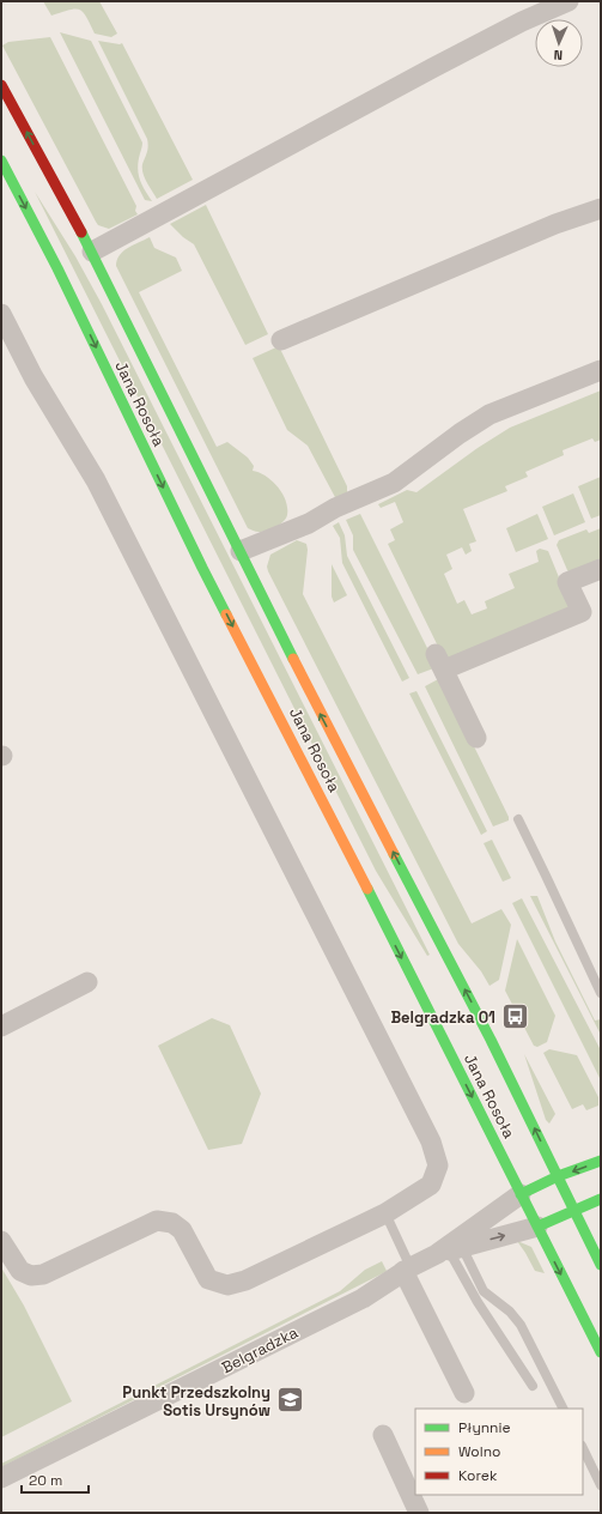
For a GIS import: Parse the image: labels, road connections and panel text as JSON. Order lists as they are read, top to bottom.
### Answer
{
  "streets": {
    "street": ["Jana Rosoła", "Belgradzka"]
  },
  "crossings": [
    ["Jana Rosoła", "Belgradzka"]
  ],
  "places": {
    "bus stop": ["Belgradzka 01"],
    "school or university": ["Punkt Przedszkolny Sotis Ursynów"]
  },
  "legend": ["Płynnie", "Wolno", "Korek"],
  "scale_bar": "20 m",
  "north": "bottom"
}
